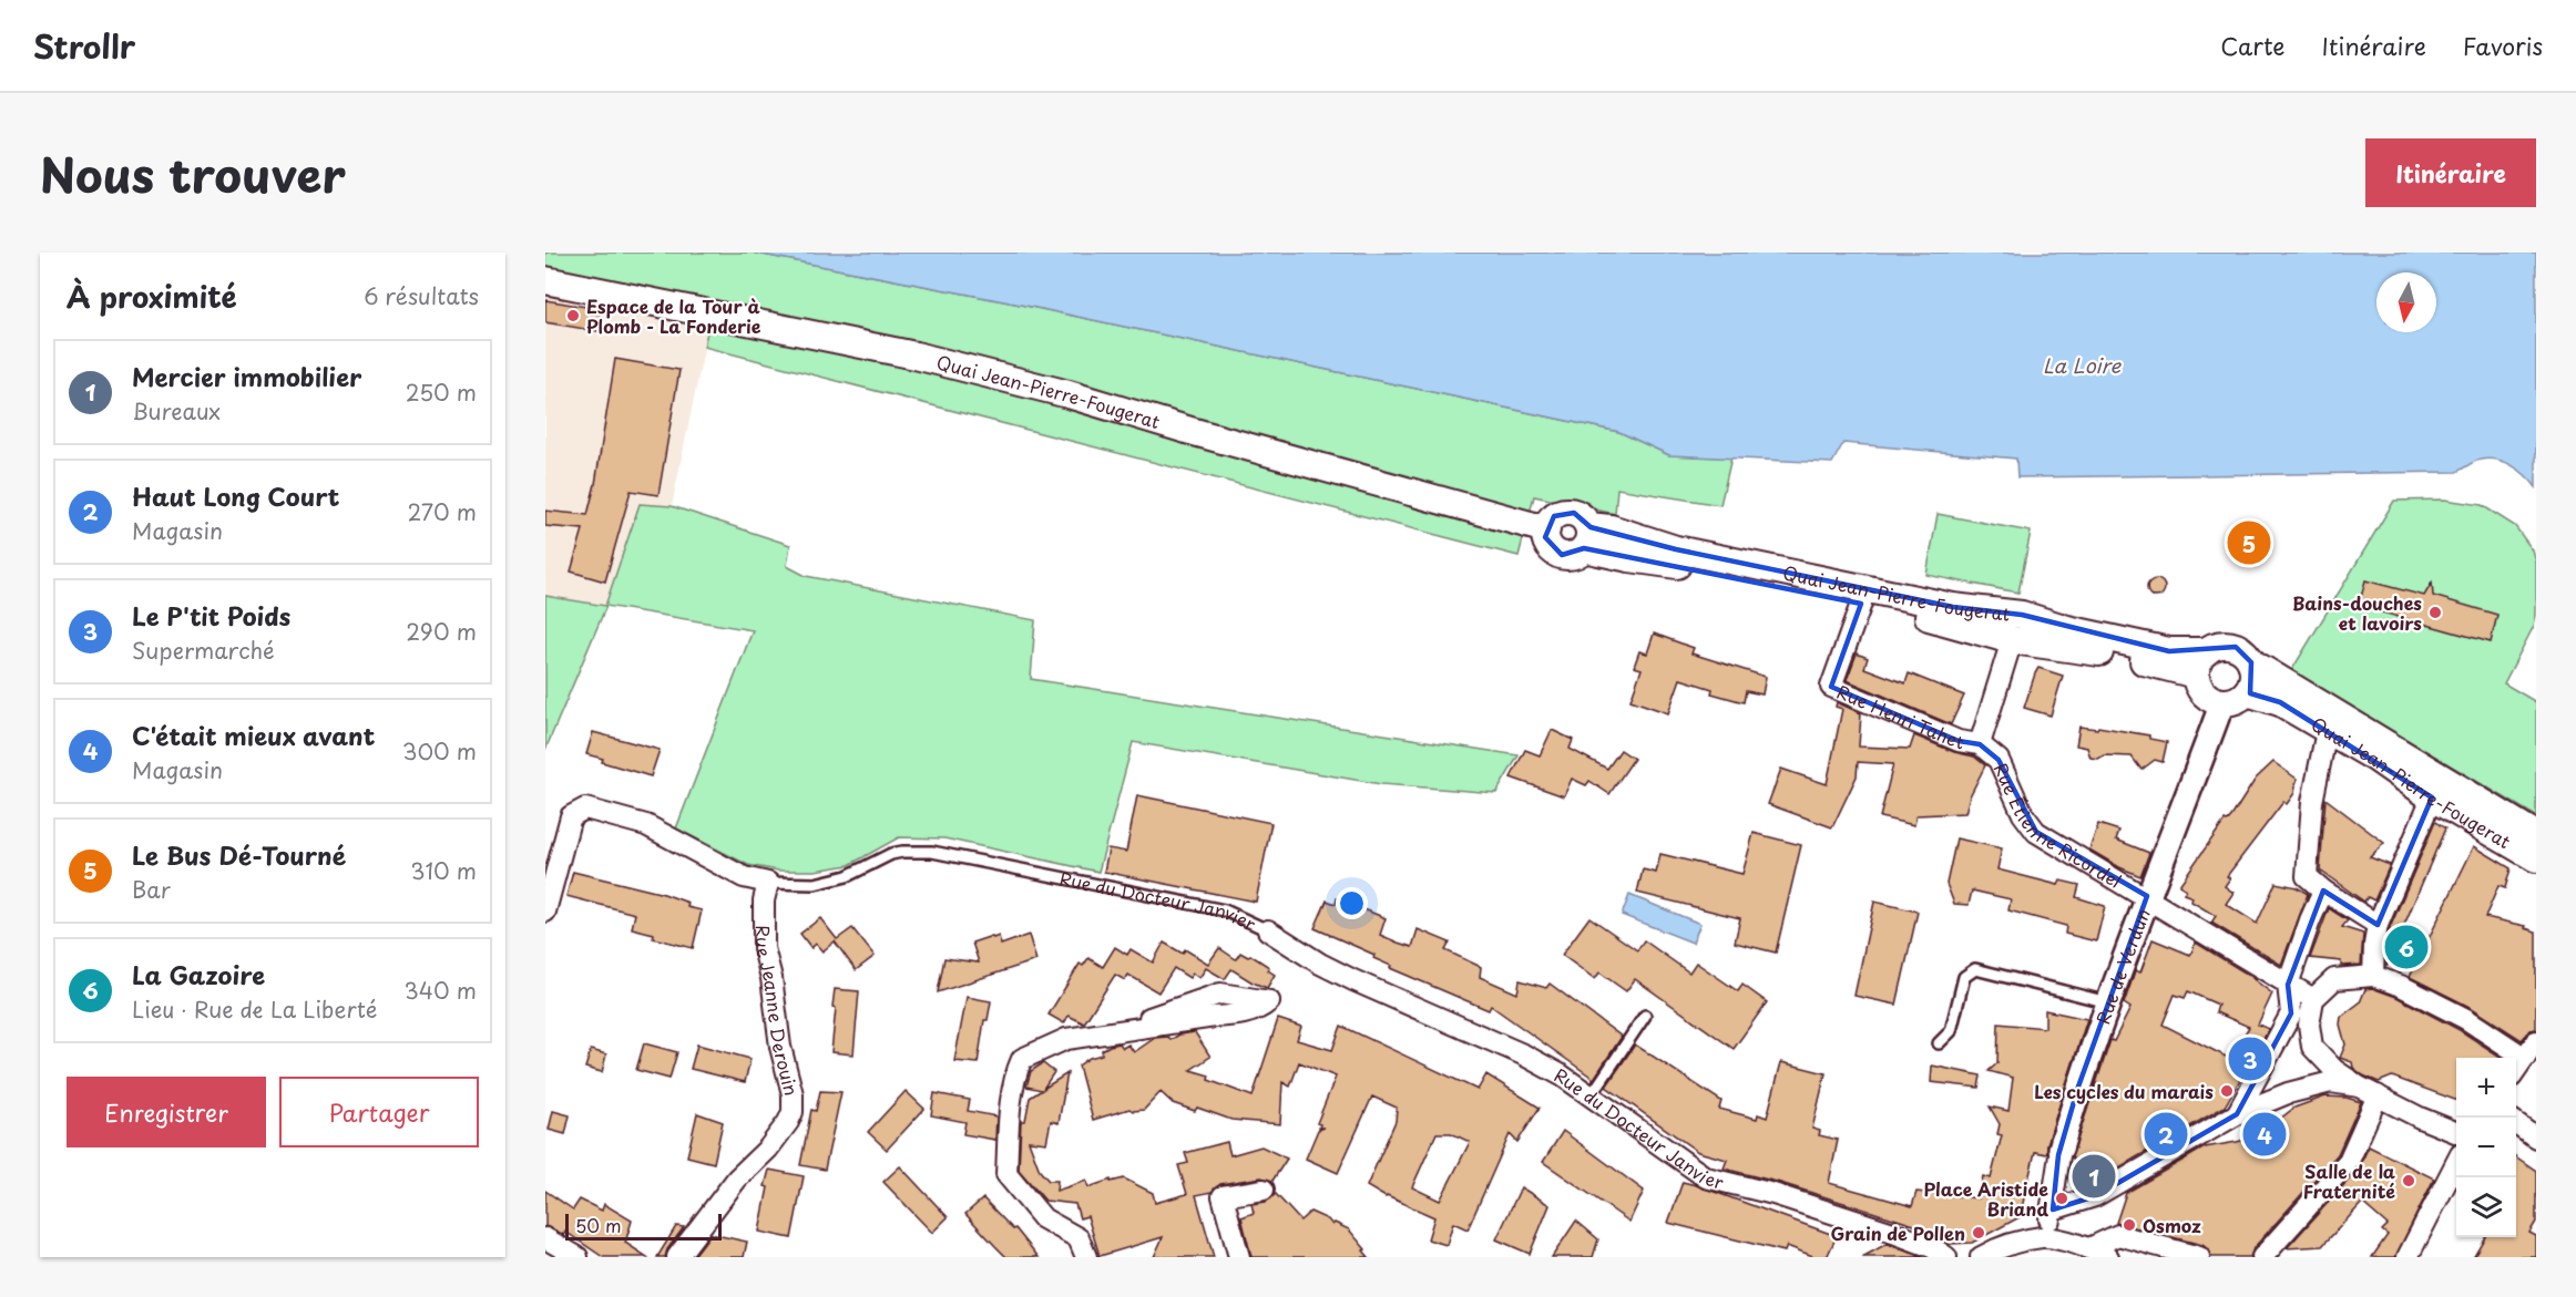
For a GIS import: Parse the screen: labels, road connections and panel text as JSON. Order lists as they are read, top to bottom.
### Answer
{
  "streets": {
    "main road": ["Quai Jean-Pierre-Fougerat"],
    "street": [
      "Rue Henri Tahet",
      "Rue Étienne Ricordel",
      "Rue du Docteur Janvier",
      "Rue de Verdun",
      "Rue Jeanne Derouin"
    ]
  },
  "crossings": [
    ["Quai Jean-Pierre-Fougerat", "Rue Henri Tahet"],
    ["Quai Jean-Pierre-Fougerat", "Rue de Verdun"],
    ["Rue Henri Tahet", "Rue Étienne Ricordel"],
    ["Rue Étienne Ricordel", "Rue de Verdun"],
    ["Rue du Docteur Janvier", "Rue Jeanne Derouin"]
  ],
  "water": ["La Loire"],
  "places": [
    "Espace de la Tour à Plomb - La Fonderie",
    "Bains-douches et lavoirs",
    "Les cycles du marais",
    "Salle de la Fraternité",
    "Place Aristide Briand",
    "Osmoz",
    "Grain de Pollen"
  ],
  "scale_bar": "50 m",
  "north": "bottom",
  "page": {
    "header": "Strollr",
    "nav": ["Carte", "Itinéraire", "Favoris"],
    "title": "Nous trouver",
    "buttons": [
      "Itinéraire",
      ["Enregistrer", "Partager"]
    ],
    "heading": ["À proximité", "6 résultats"],
    "list": [
      {
        "mark": "1",
        "name": "Mercier immobilier",
        "note": "Bureaux",
        "value": "250 m"
      },
      {
        "mark": "2",
        "name": "Haut Long Court",
        "note": "Magasin",
        "value": "270 m"
      },
      {
        "mark": "3",
        "name": "Le P'tit Poids",
        "note": "Supermarché",
        "value": "290 m"
      },
      {
        "mark": "4",
        "name": "C'était mieux avant",
        "note": "Magasin",
        "value": "300 m"
      },
      {
        "mark": "5",
        "name": "Le Bus Dé-Tourné",
        "note": "Bar",
        "value": "310 m"
      },
      {
        "mark": "6",
        "name": "La Gazoire",
        "note": "Lieu · Rue de La Liberté",
        "value": "340 m"
      }
    ],
    "pins": [
      "5",
      "6",
      "3",
      "2",
      "4",
      "1"
    ],
    "map_buttons": ["+", "−"],
    "scale": "50 m"
  }
}
